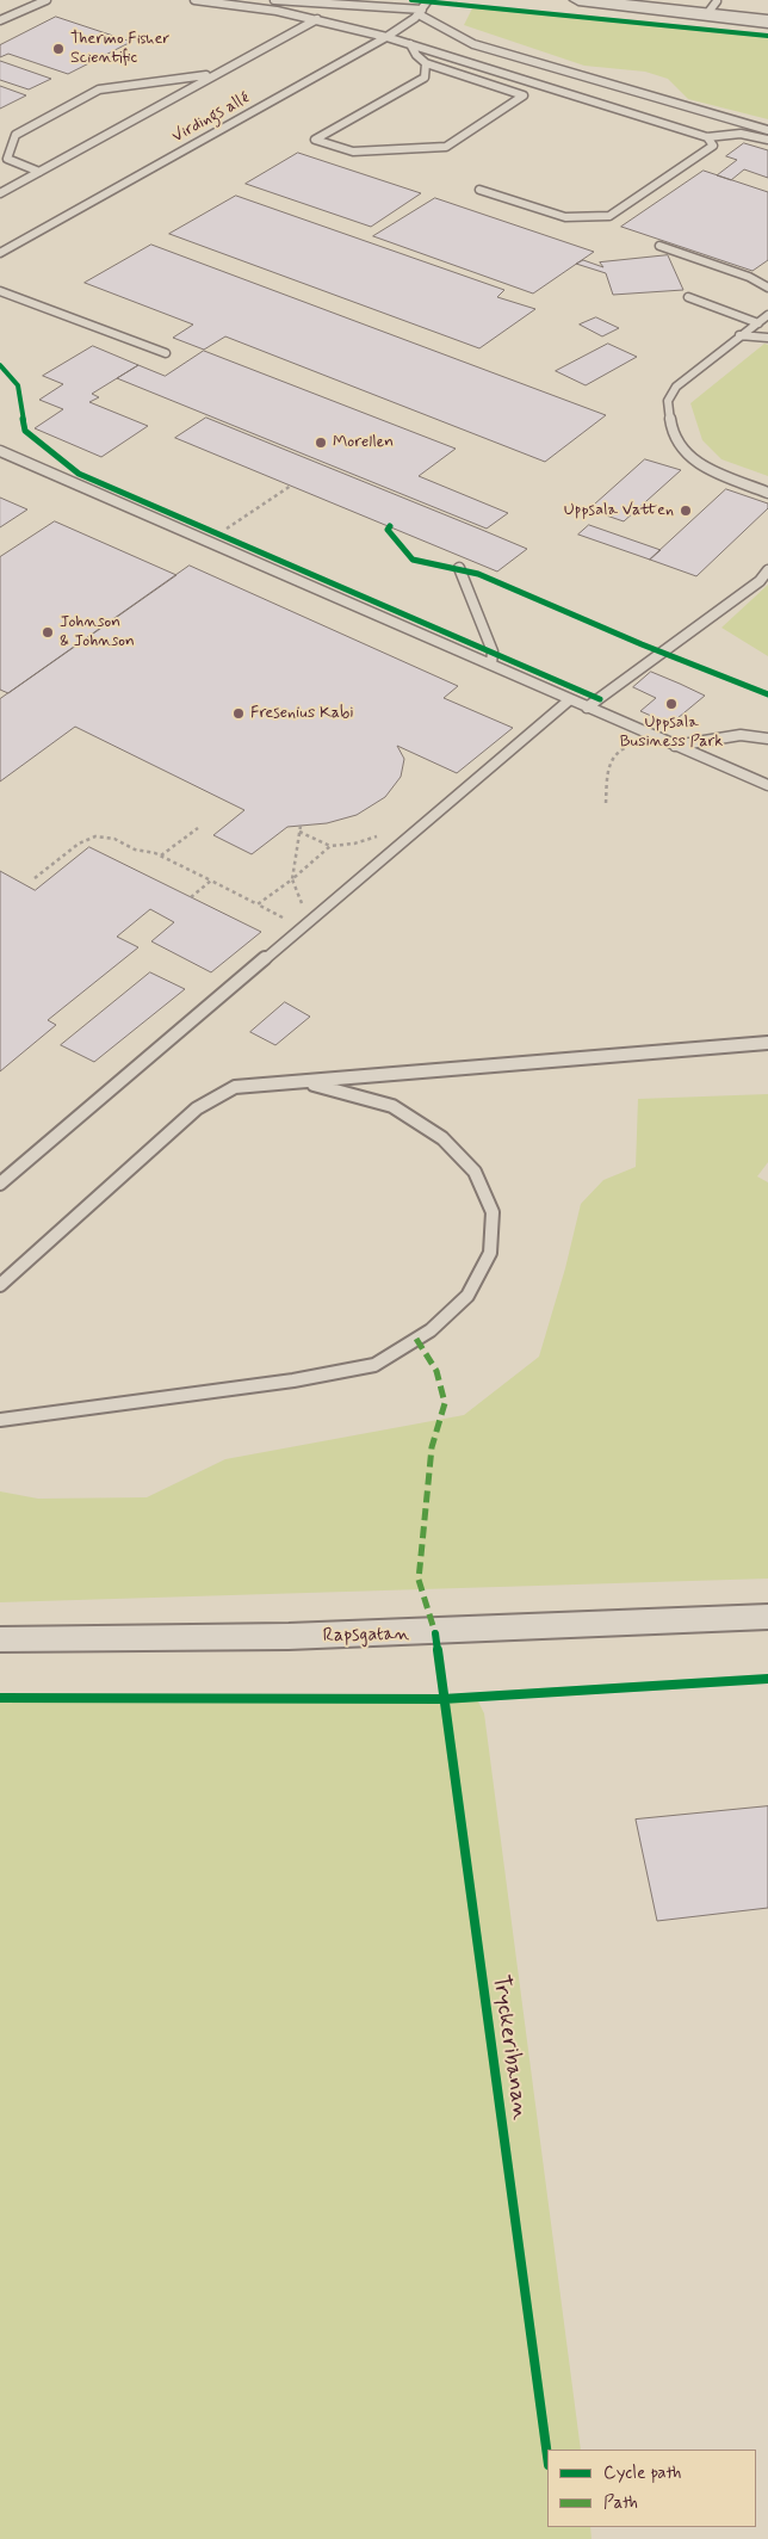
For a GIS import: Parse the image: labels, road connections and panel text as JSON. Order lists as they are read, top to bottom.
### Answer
{
  "streets": {
    "street": ["Rapsgatan"],
    "lane": ["Virdings allé"],
    "cycle path": ["Tryckeribanan"]
  },
  "places": [
    "Thermo Fisher Scientific",
    "Morellen",
    "Uppsala Vatten",
    "Johnson & Johnson",
    "Uppsala Business Park",
    "Fresenius Kabi"
  ],
  "legend": ["Cycle path", "Path"]
}
